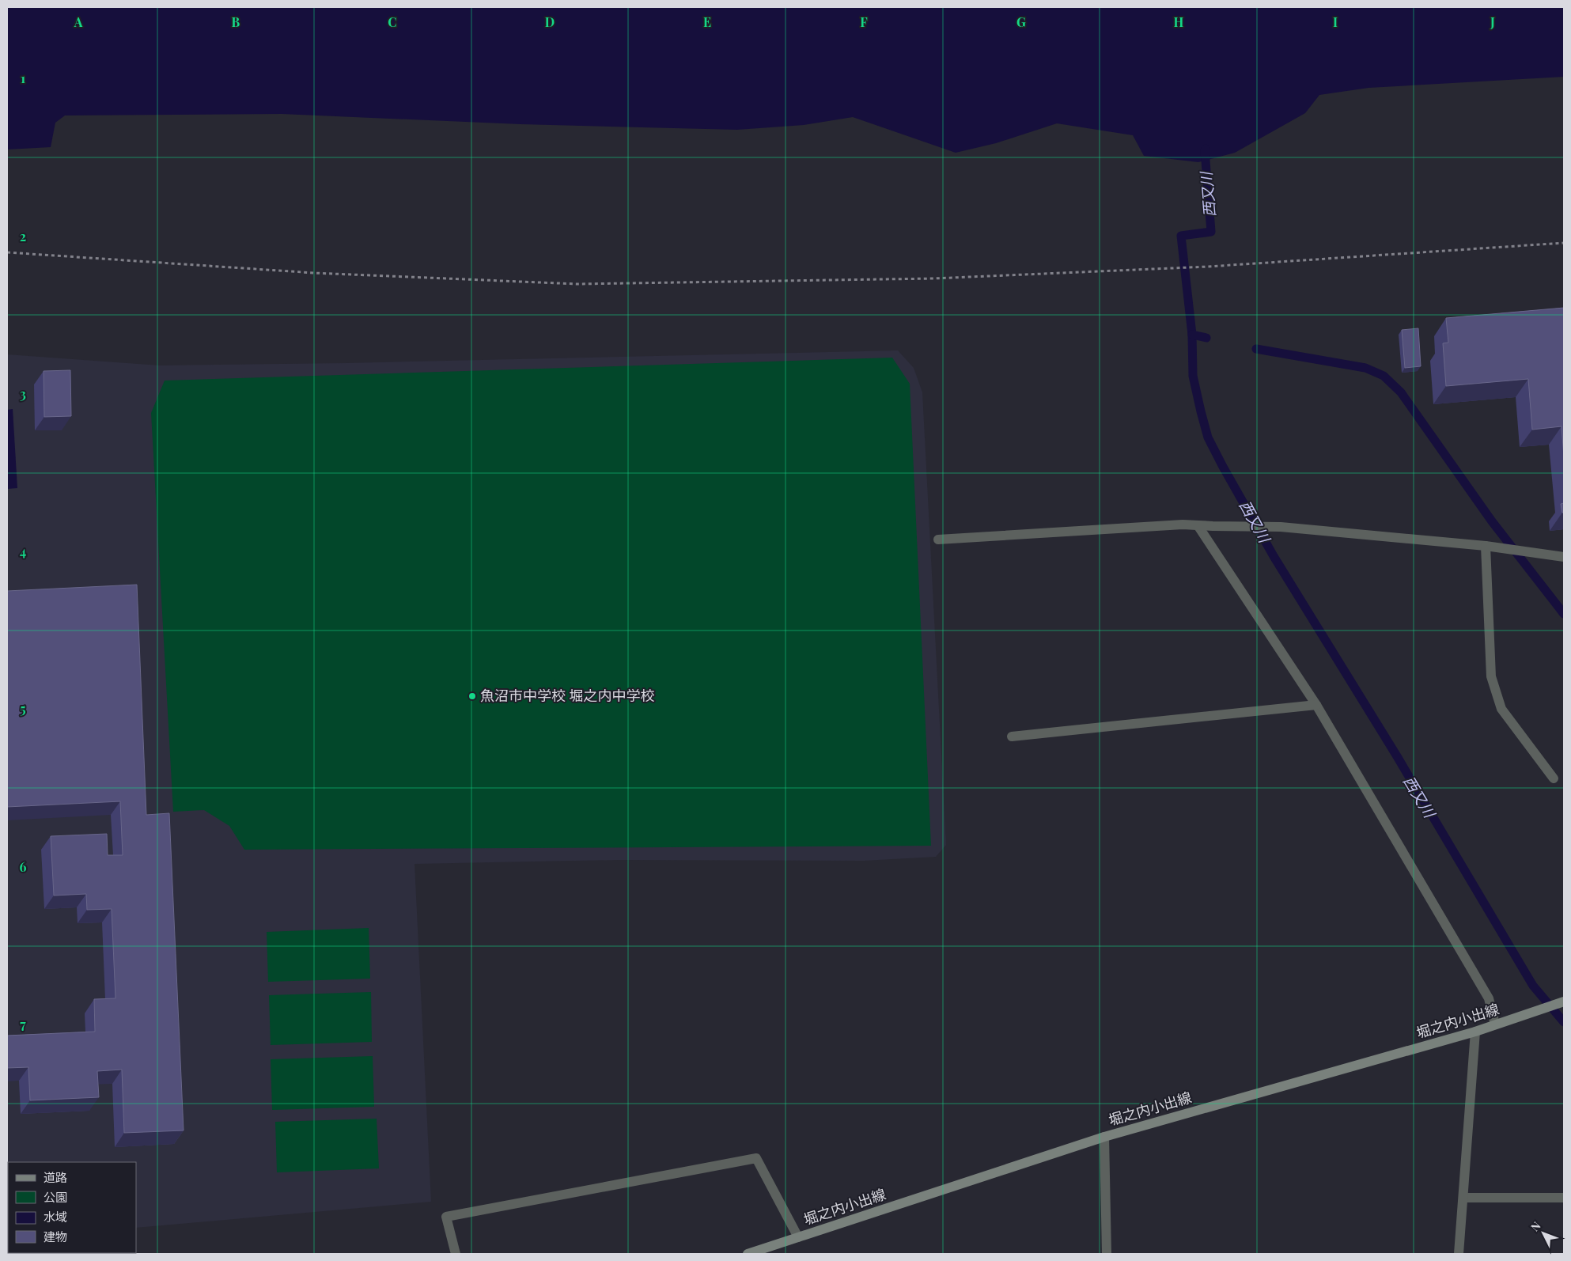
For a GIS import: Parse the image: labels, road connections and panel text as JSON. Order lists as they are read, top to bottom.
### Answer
{
  "streets": {
    "main road": ["堀之内小出線"]
  },
  "water": ["西又川"],
  "places": ["魚沼市中学校 堀之内中学校"],
  "legend": [
    "道路",
    "公園",
    "水域",
    "建物"
  ],
  "north": "top left",
  "grid": {
    "columns": [
      "A",
      "B",
      "C",
      "D",
      "E",
      "F",
      "G",
      "H",
      "I",
      "J"
    ],
    "rows": [
      "1",
      "2",
      "3",
      "4",
      "5",
      "6",
      "7"
    ]
  }
}
